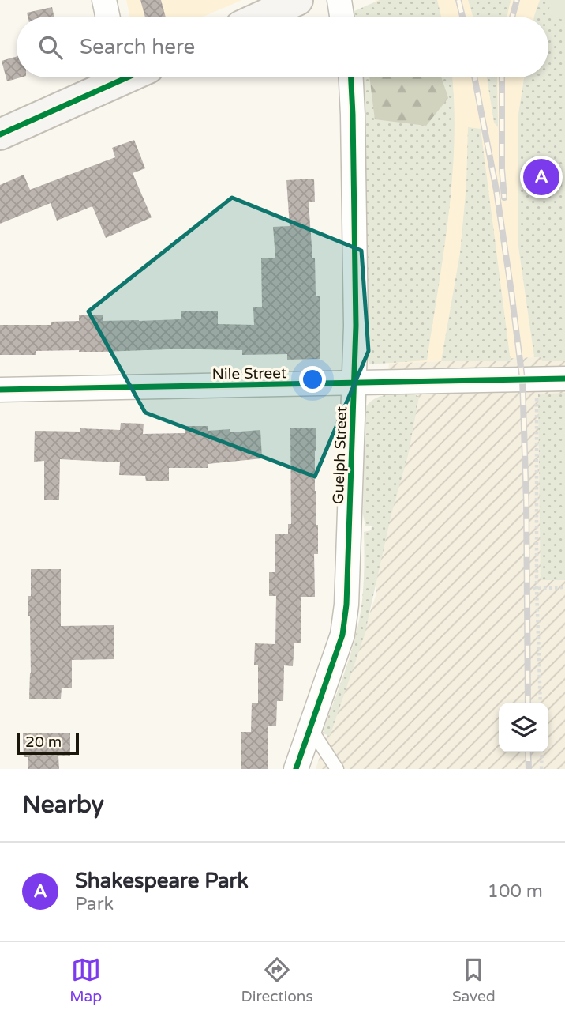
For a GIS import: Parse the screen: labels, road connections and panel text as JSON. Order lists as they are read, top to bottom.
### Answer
{
  "streets": {
    "street": ["Nile Street", "Guelph Street"]
  },
  "crossings": [
    ["Nile Street", "Guelph Street"]
  ],
  "scale_bar": "20 m",
  "page": {
    "search": "Search here",
    "pins": "A",
    "scale": "20 m",
    "heading": "Nearby",
    "list": [
      {
        "mark": "A",
        "name": "Shakespeare Park",
        "note": "Park",
        "value": "100 m"
      }
    ],
    "nav": ["Map", "Directions", "Saved"]
  }
}
